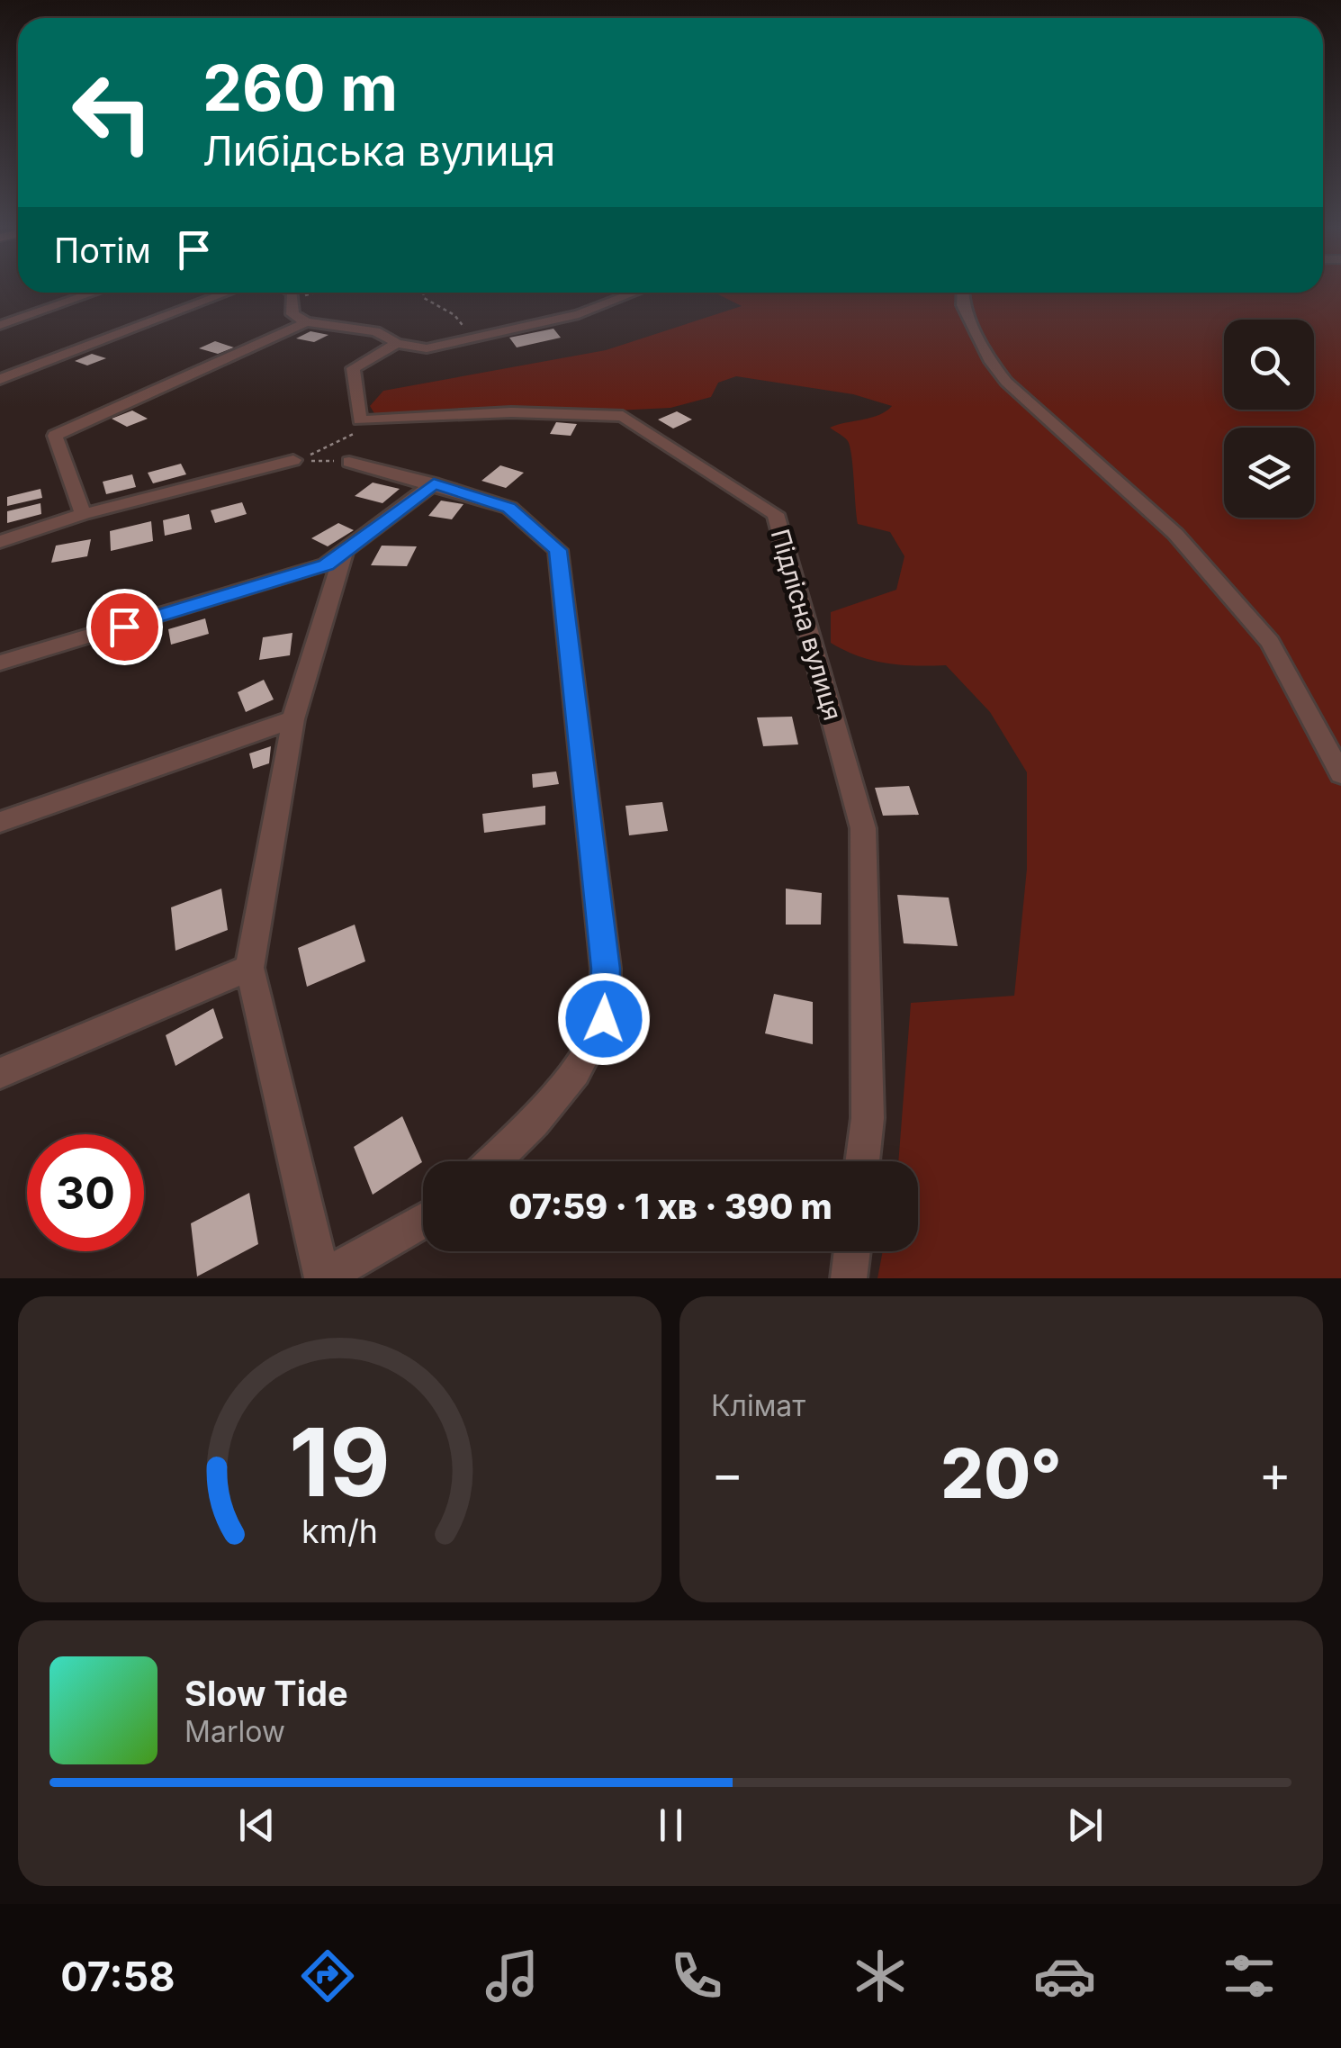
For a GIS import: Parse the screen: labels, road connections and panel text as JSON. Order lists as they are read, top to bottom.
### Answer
{
  "streets": {
    "street": ["Підлісна вулиця"]
  },
  "page": {
    "turn": ["260 m", "Либідська вулиця"],
    "then": "Потім",
    "limit": "30",
    "trip": "07:59 · 1 хв · 390 m",
    "tile": "Клімат",
    "heat": ["−", "20°", "+"],
    "song": ["Slow Tide", "Marlow"],
    "tabs": "07:58",
    "gauge": ["19", "km/h"]
  }
}
